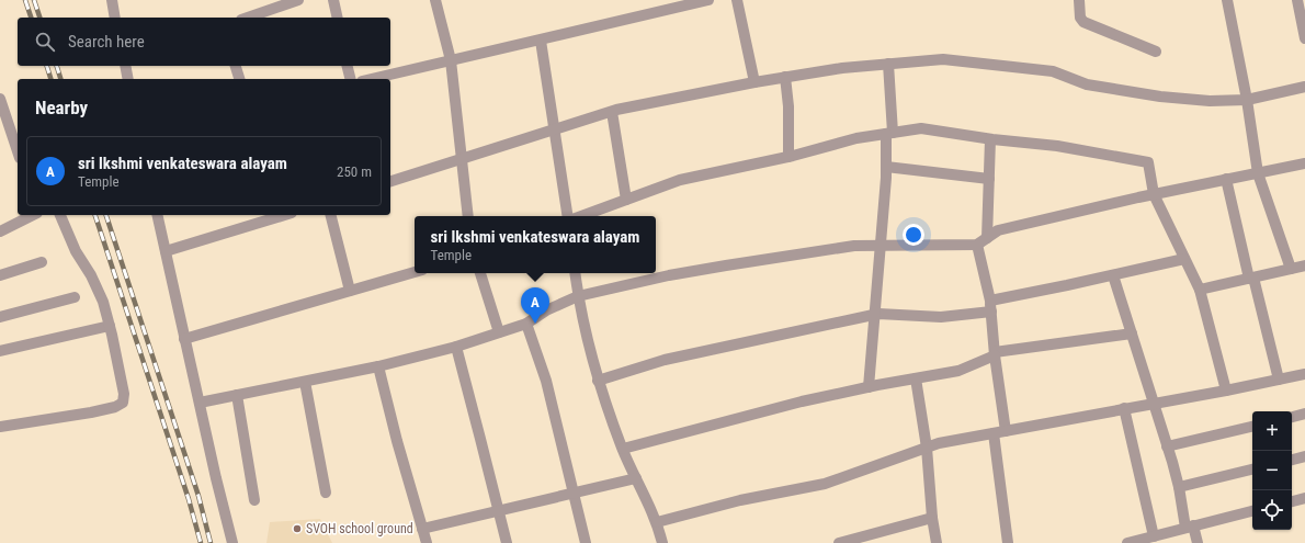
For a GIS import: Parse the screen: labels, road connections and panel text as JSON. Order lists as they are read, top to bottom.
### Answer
{
  "places": ["SVOH school ground"],
  "page": {
    "search": "Search here",
    "heading": "Nearby",
    "list": [
      {
        "mark": "A",
        "name": "sri lkshmi venkateswara alayam",
        "note": "Temple",
        "value": "250 m"
      }
    ],
    "popup": ["sri lkshmi venkateswara alayam", "Temple"],
    "pins": "A",
    "map_buttons": ["+", "−"]
  }
}
